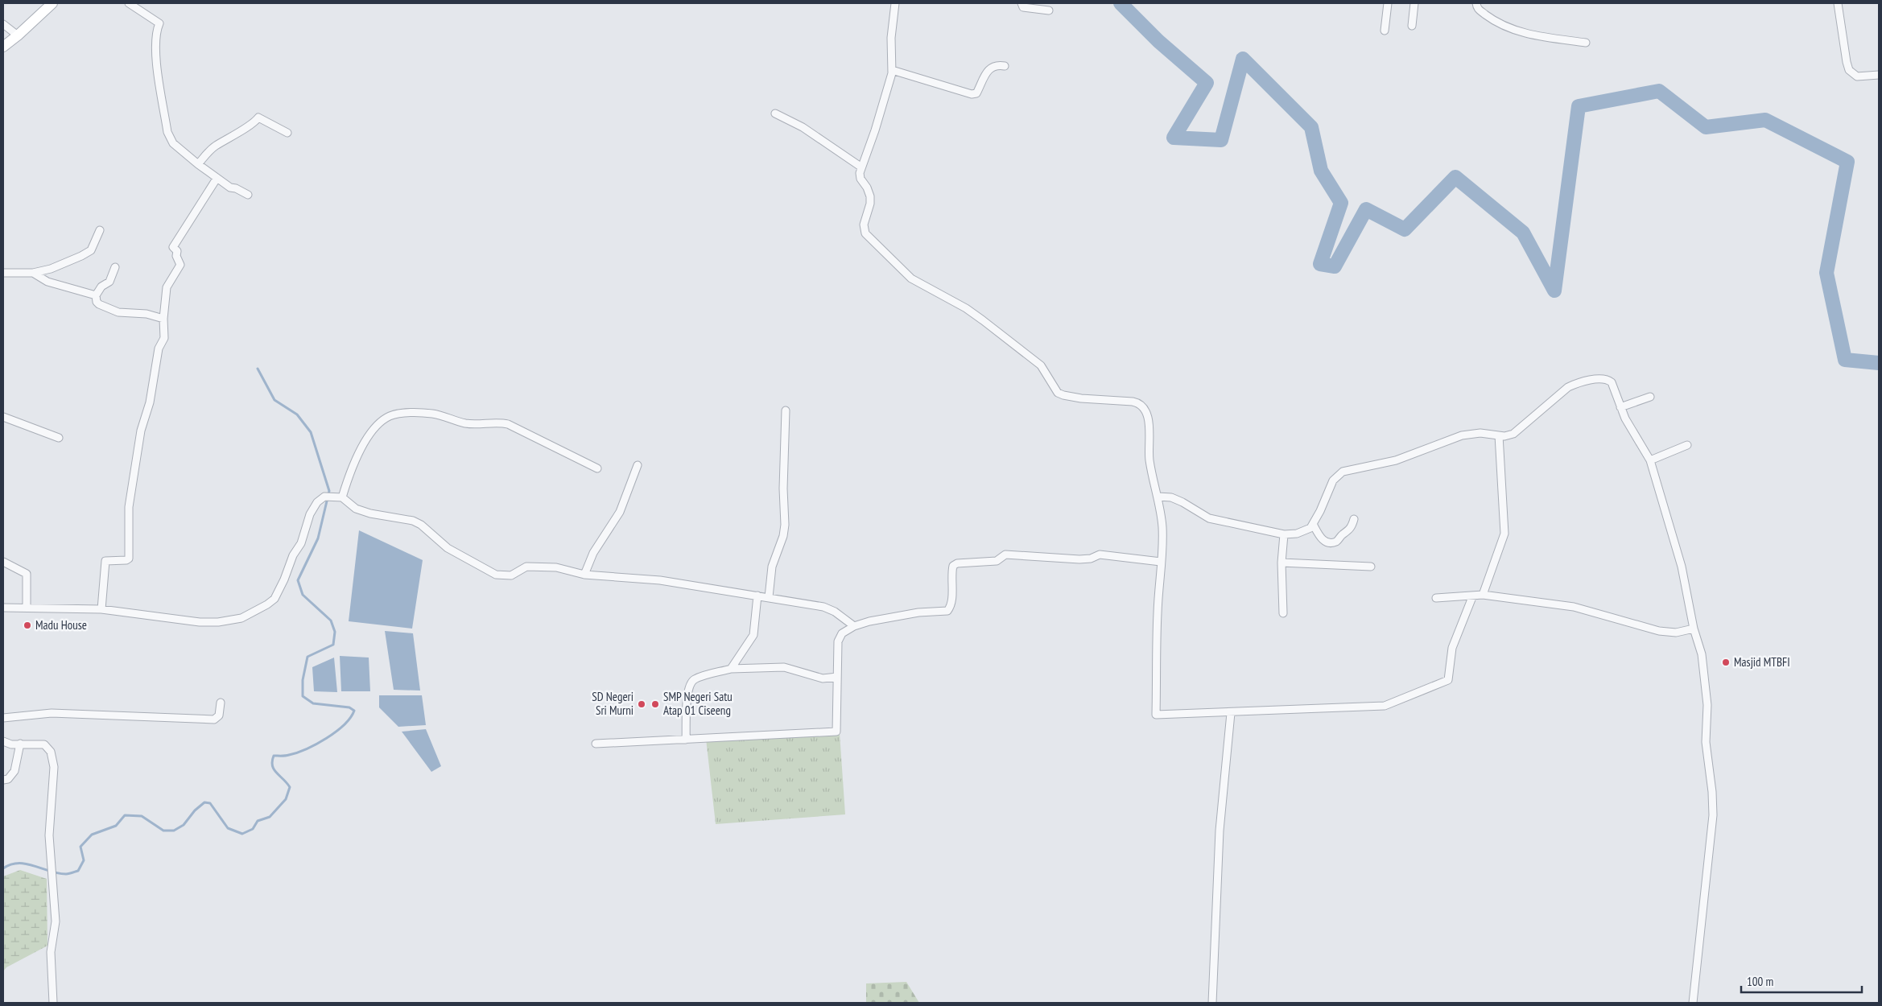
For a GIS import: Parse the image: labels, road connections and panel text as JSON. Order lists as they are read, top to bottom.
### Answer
{
  "places": [
    "Madu House",
    "Masjid MTBFI",
    "SD Negeri Sri Murni",
    "SMP Negeri Satu Atap 01 Ciseeng"
  ],
  "scale_bar": "100 m"
}
